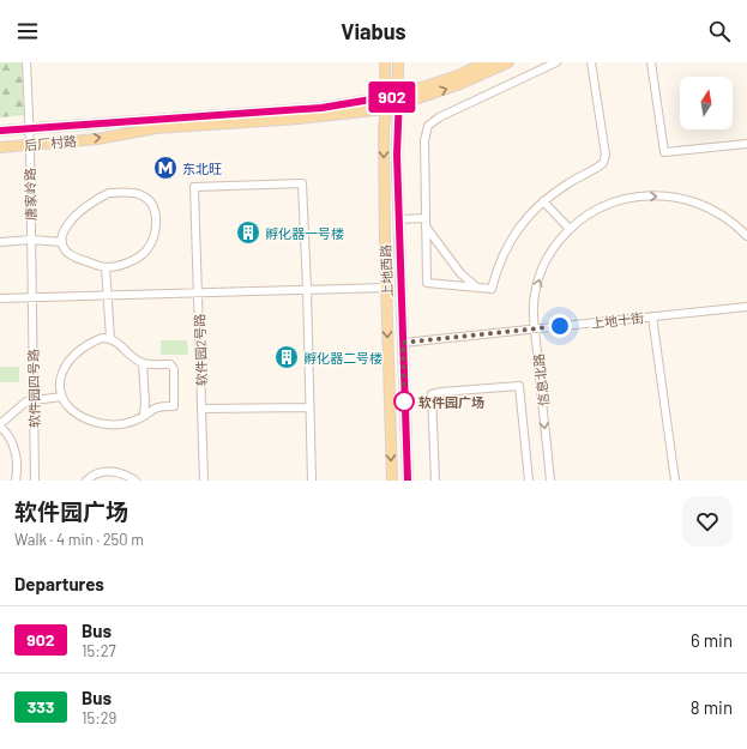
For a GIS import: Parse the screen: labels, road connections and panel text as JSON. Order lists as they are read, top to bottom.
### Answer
{
  "streets": {
    "main road": ["后厂村路", "上地西路"],
    "street": [
      "唐家岭路",
      "上地十街",
      "软件园2号路",
      "信息北路",
      "软件园四号路"
    ]
  },
  "crossings": [
    ["后厂村路", "唐家岭路"],
    ["后厂村路", "上地西路"],
    ["唐家岭路", "软件园四号路"],
    ["上地西路", "上地十街"],
    ["上地十街", "信息北路"]
  ],
  "places": {
    "metro station": ["东北旺"],
    "building": ["孵化器一号楼", "孵化器二号楼"],
    "other": ["软件园广场"]
  },
  "lines": ["bus line 902"],
  "north": "top",
  "page": {
    "header": "Viabus",
    "on_map": "902",
    "heading": [
      ["软件园广场", "Walk · 4 min · 250 m"],
      "Departures"
    ],
    "list": [
      {
        "mark": "902",
        "name": "Bus",
        "note": "15:27",
        "value": "6 min"
      },
      {
        "mark": "333",
        "name": "Bus",
        "note": "15:29",
        "value": "8 min"
      }
    ]
  }
}
